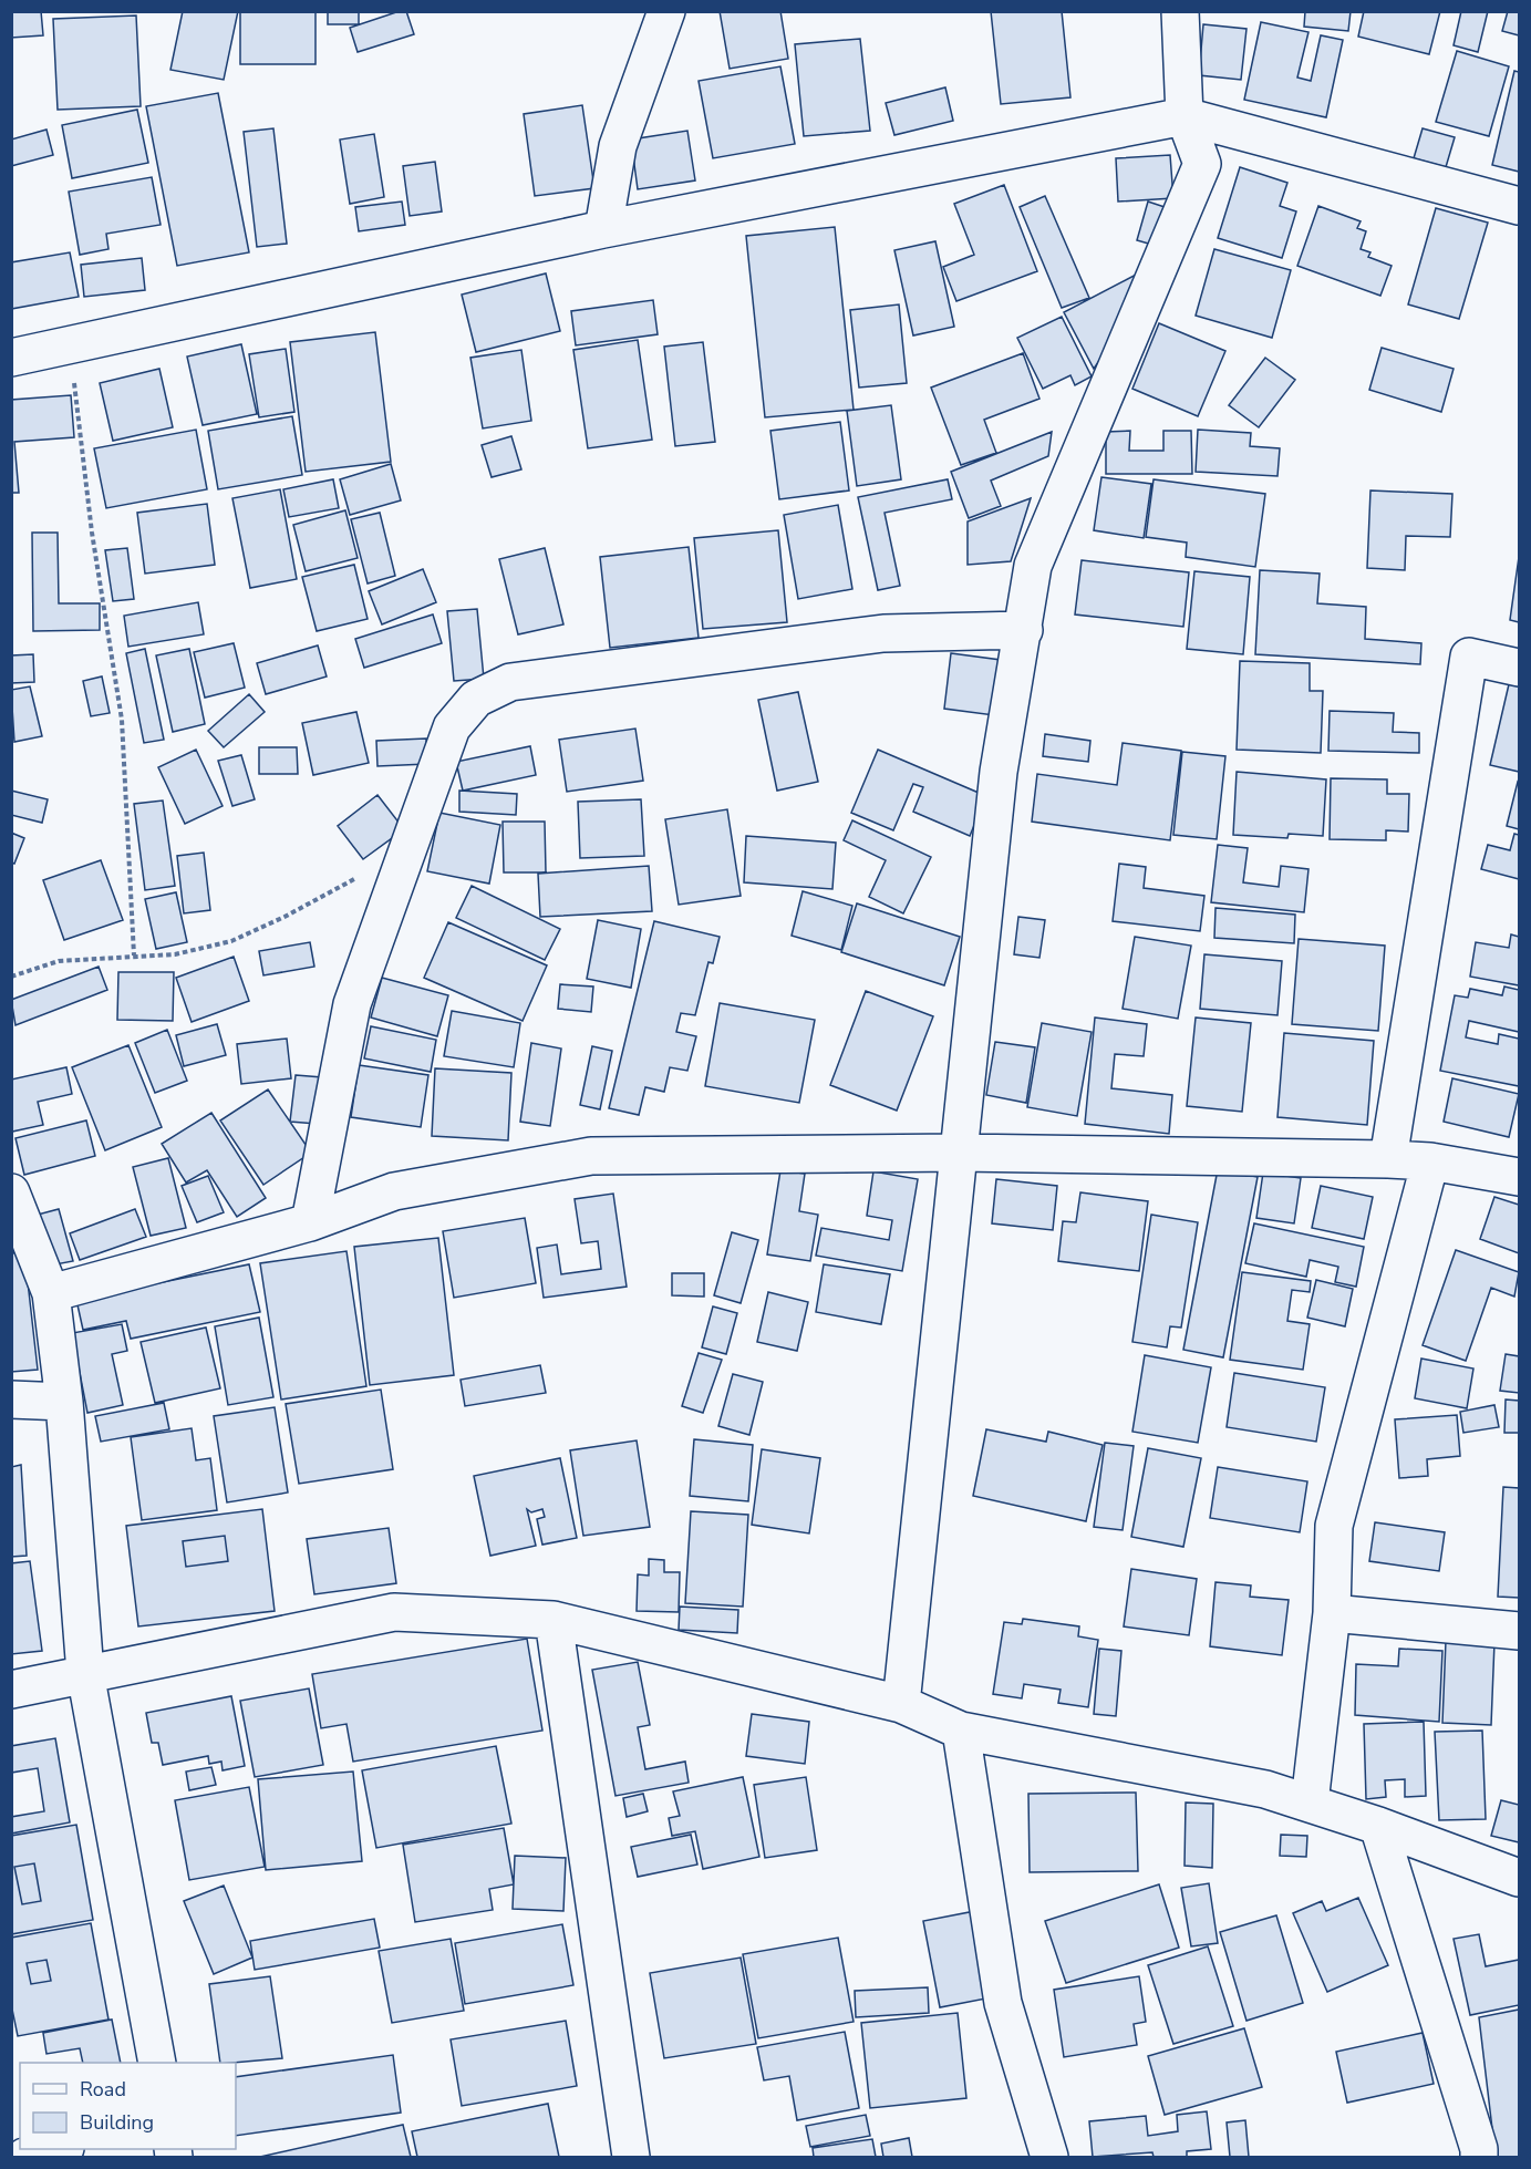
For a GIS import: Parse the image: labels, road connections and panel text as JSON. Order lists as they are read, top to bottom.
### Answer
{
  "legend": ["Road", "Building"]
}
